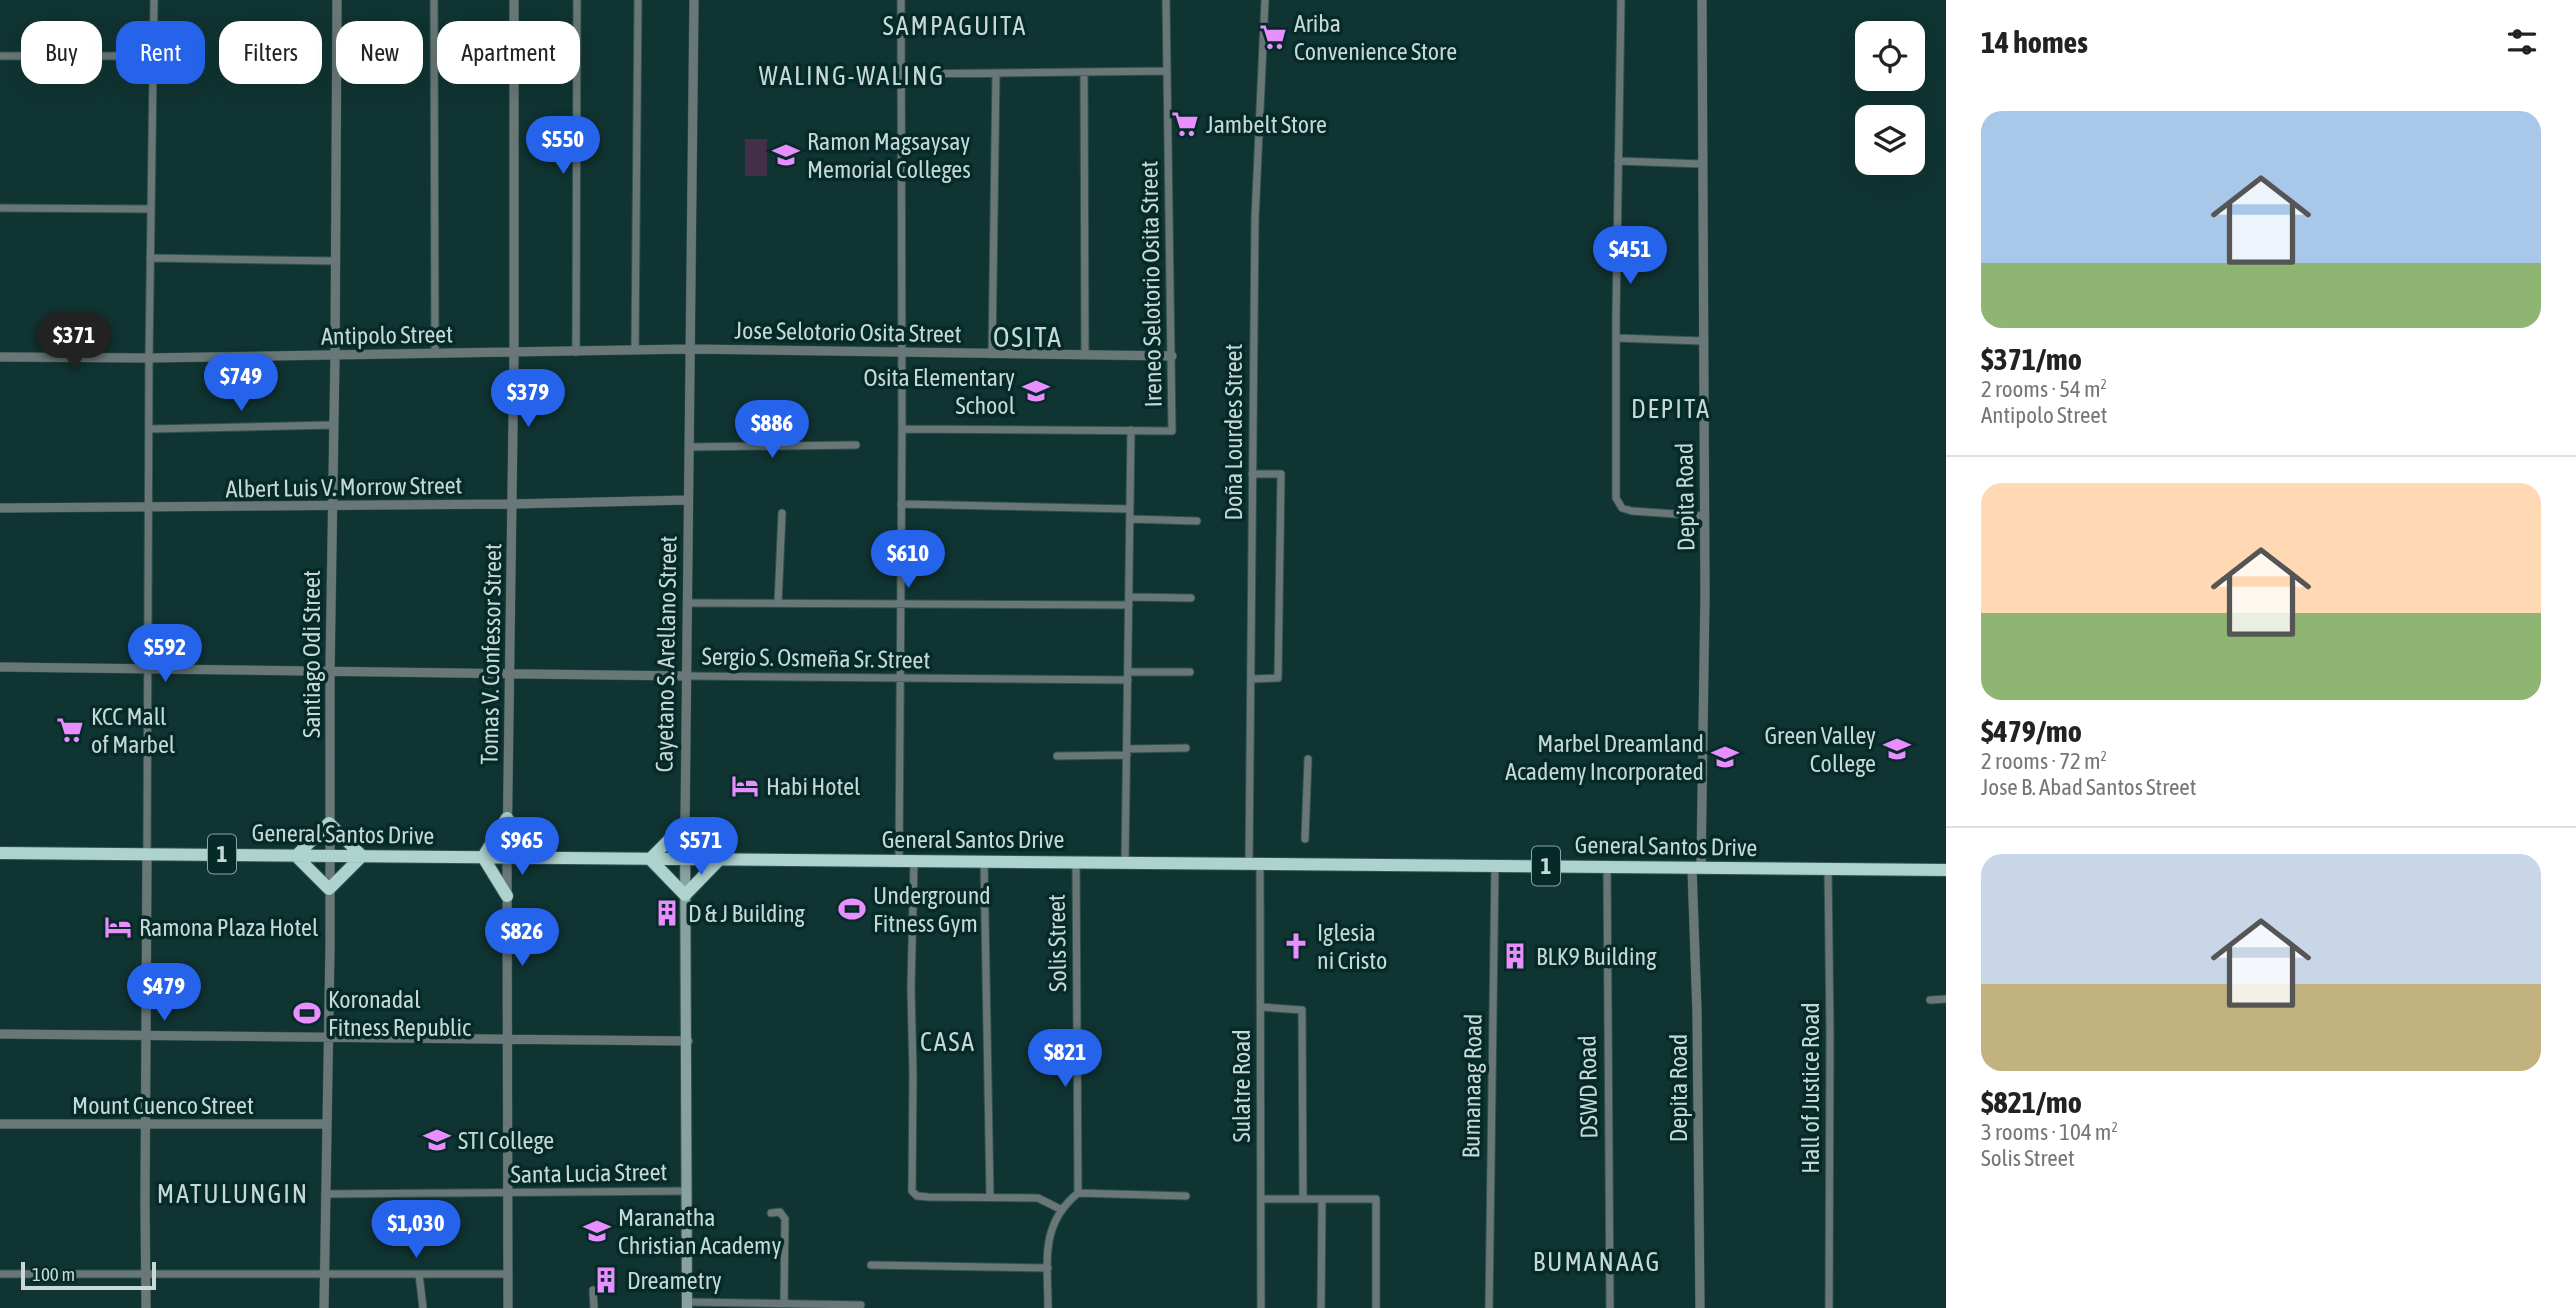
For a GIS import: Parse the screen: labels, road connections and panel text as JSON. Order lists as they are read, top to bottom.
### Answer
{
  "streets": {
    "highway": ["General Santos Drive", "1"],
    "main road": ["Cayetano S. Arellano Street"],
    "street": [
      "Ireneo Selotorio Osita Street",
      "Jose Selotorio Osita Street",
      "Antipolo Street",
      "Doña Lourdes Street",
      "Albert Luis V. Morrow Street",
      "Depita Road",
      "Santiago Odi Street",
      "Tomas V. Confessor Street",
      "Sergio S. Osmeña Sr. Street",
      "Solis Street",
      "Sulatre Road",
      "Bumanaag Road",
      "DSWD Road",
      "Hall of Justice Road",
      "Mount Cuenco Street",
      "Santa Lucia Street"
    ]
  },
  "crossings": [
    ["Ireneo Selotorio Osita Street", "Jose Selotorio Osita Street"],
    ["Ireneo Selotorio Osita Street", "Sergio S. Osmeña Sr. Street"],
    ["Ireneo Selotorio Osita Street", "General Santos Drive"],
    ["Jose Selotorio Osita Street", "Antipolo Street"],
    ["Jose Selotorio Osita Street", "Cayetano S. Arellano Street"],
    ["Antipolo Street", "Santiago Odi Street"],
    ["Antipolo Street", "Tomas V. Confessor Street"],
    ["Antipolo Street", "Cayetano S. Arellano Street"],
    ["Doña Lourdes Street", "General Santos Drive"],
    ["Doña Lourdes Street", "Sulatre Road"],
    ["Albert Luis V. Morrow Street", "Santiago Odi Street"],
    ["Albert Luis V. Morrow Street", "Tomas V. Confessor Street"],
    ["Albert Luis V. Morrow Street", "Cayetano S. Arellano Street"],
    ["Depita Road", "General Santos Drive"],
    ["Santiago Odi Street", "Sergio S. Osmeña Sr. Street"],
    ["Santiago Odi Street", "General Santos Drive"],
    ["Santiago Odi Street", "Mount Cuenco Street"],
    ["Santiago Odi Street", "Santa Lucia Street"],
    ["Tomas V. Confessor Street", "Sergio S. Osmeña Sr. Street"],
    ["Tomas V. Confessor Street", "General Santos Drive"],
    ["Tomas V. Confessor Street", "Santa Lucia Street"],
    ["Cayetano S. Arellano Street", "Sergio S. Osmeña Sr. Street"],
    ["Cayetano S. Arellano Street", "General Santos Drive"],
    ["Cayetano S. Arellano Street", "Santa Lucia Street"],
    ["General Santos Drive", "Solis Street"],
    ["General Santos Drive", "Sulatre Road"],
    ["General Santos Drive", "Bumanaag Road"],
    ["General Santos Drive", "DSWD Road"],
    ["General Santos Drive", "Hall of Justice Road"]
  ],
  "districts": [
    "SAMPAGUITA",
    "WALING-WALING",
    "OSITA",
    "DEPITA",
    "CASA",
    "MATULUNGIN",
    "BUMANAAG"
  ],
  "places": {
    "supermarket": ["Ariba Convenience Store", "Jambelt Store", "KCC Mall of Marbel"],
    "school or university": [
      "Ramon Magsaysay Memorial Colleges",
      "Osita Elementary School",
      "Green Valley College",
      "Marbel Dreamland Academy Incorporated",
      "STI College",
      "Maranatha Christian Academy"
    ],
    "hotel": ["Habi Hotel", "Ramona Plaza Hotel"],
    "sports": ["Underground Fitness Gym", "Koronadal Fitness Republic"],
    "building": ["D & J Building", "BLK9 Building", "Dreametry"],
    "church": ["Iglesia ni Cristo"]
  },
  "scale_bar": "100 m",
  "page": {
    "heading": "14 homes",
    "chip": [
      "Buy",
      "Rent",
      "Filters",
      "New",
      "Apartment"
    ],
    "list": [
      {
        "name": "$371/mo",
        "note": "2 rooms · 54 m² · Antipolo Street"
      },
      {
        "name": "$479/mo",
        "note": "2 rooms · 72 m² · Jose B. Abad Santos Street"
      },
      {
        "name": "$821/mo",
        "note": "3 rooms · 104 m² · Solis Street"
      }
    ],
    "price": [
      "$550",
      "$451",
      "$371",
      "$749",
      "$379",
      "$886",
      "$610",
      "$592",
      "$965",
      "$571",
      "$826",
      "$479",
      "$821",
      "$1,030"
    ],
    "scale": "100 m"
  }
}
